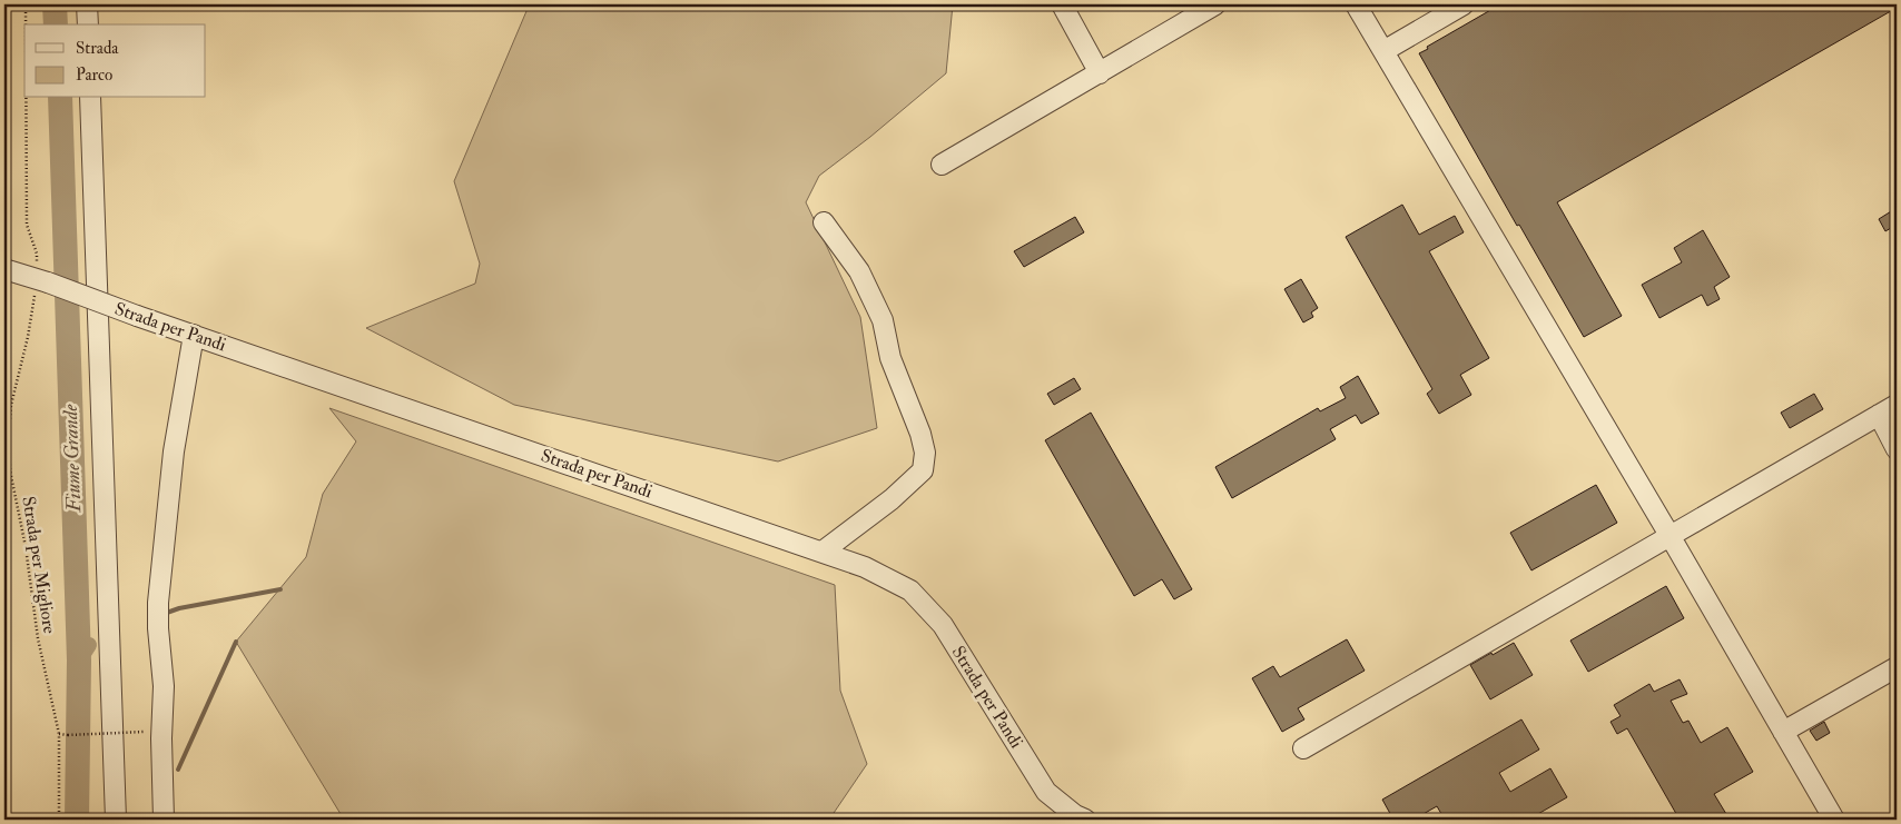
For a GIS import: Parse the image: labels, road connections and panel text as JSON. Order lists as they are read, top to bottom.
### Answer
{
  "streets": {
    "street": ["Strada per Pandi"],
    "path": ["Strada per Migliore"]
  },
  "crossings": [
    ["Strada per Pandi", "Strada per Migliore"]
  ],
  "water": ["Fiume Grande"],
  "legend": ["Strada", "Parco"]
}
